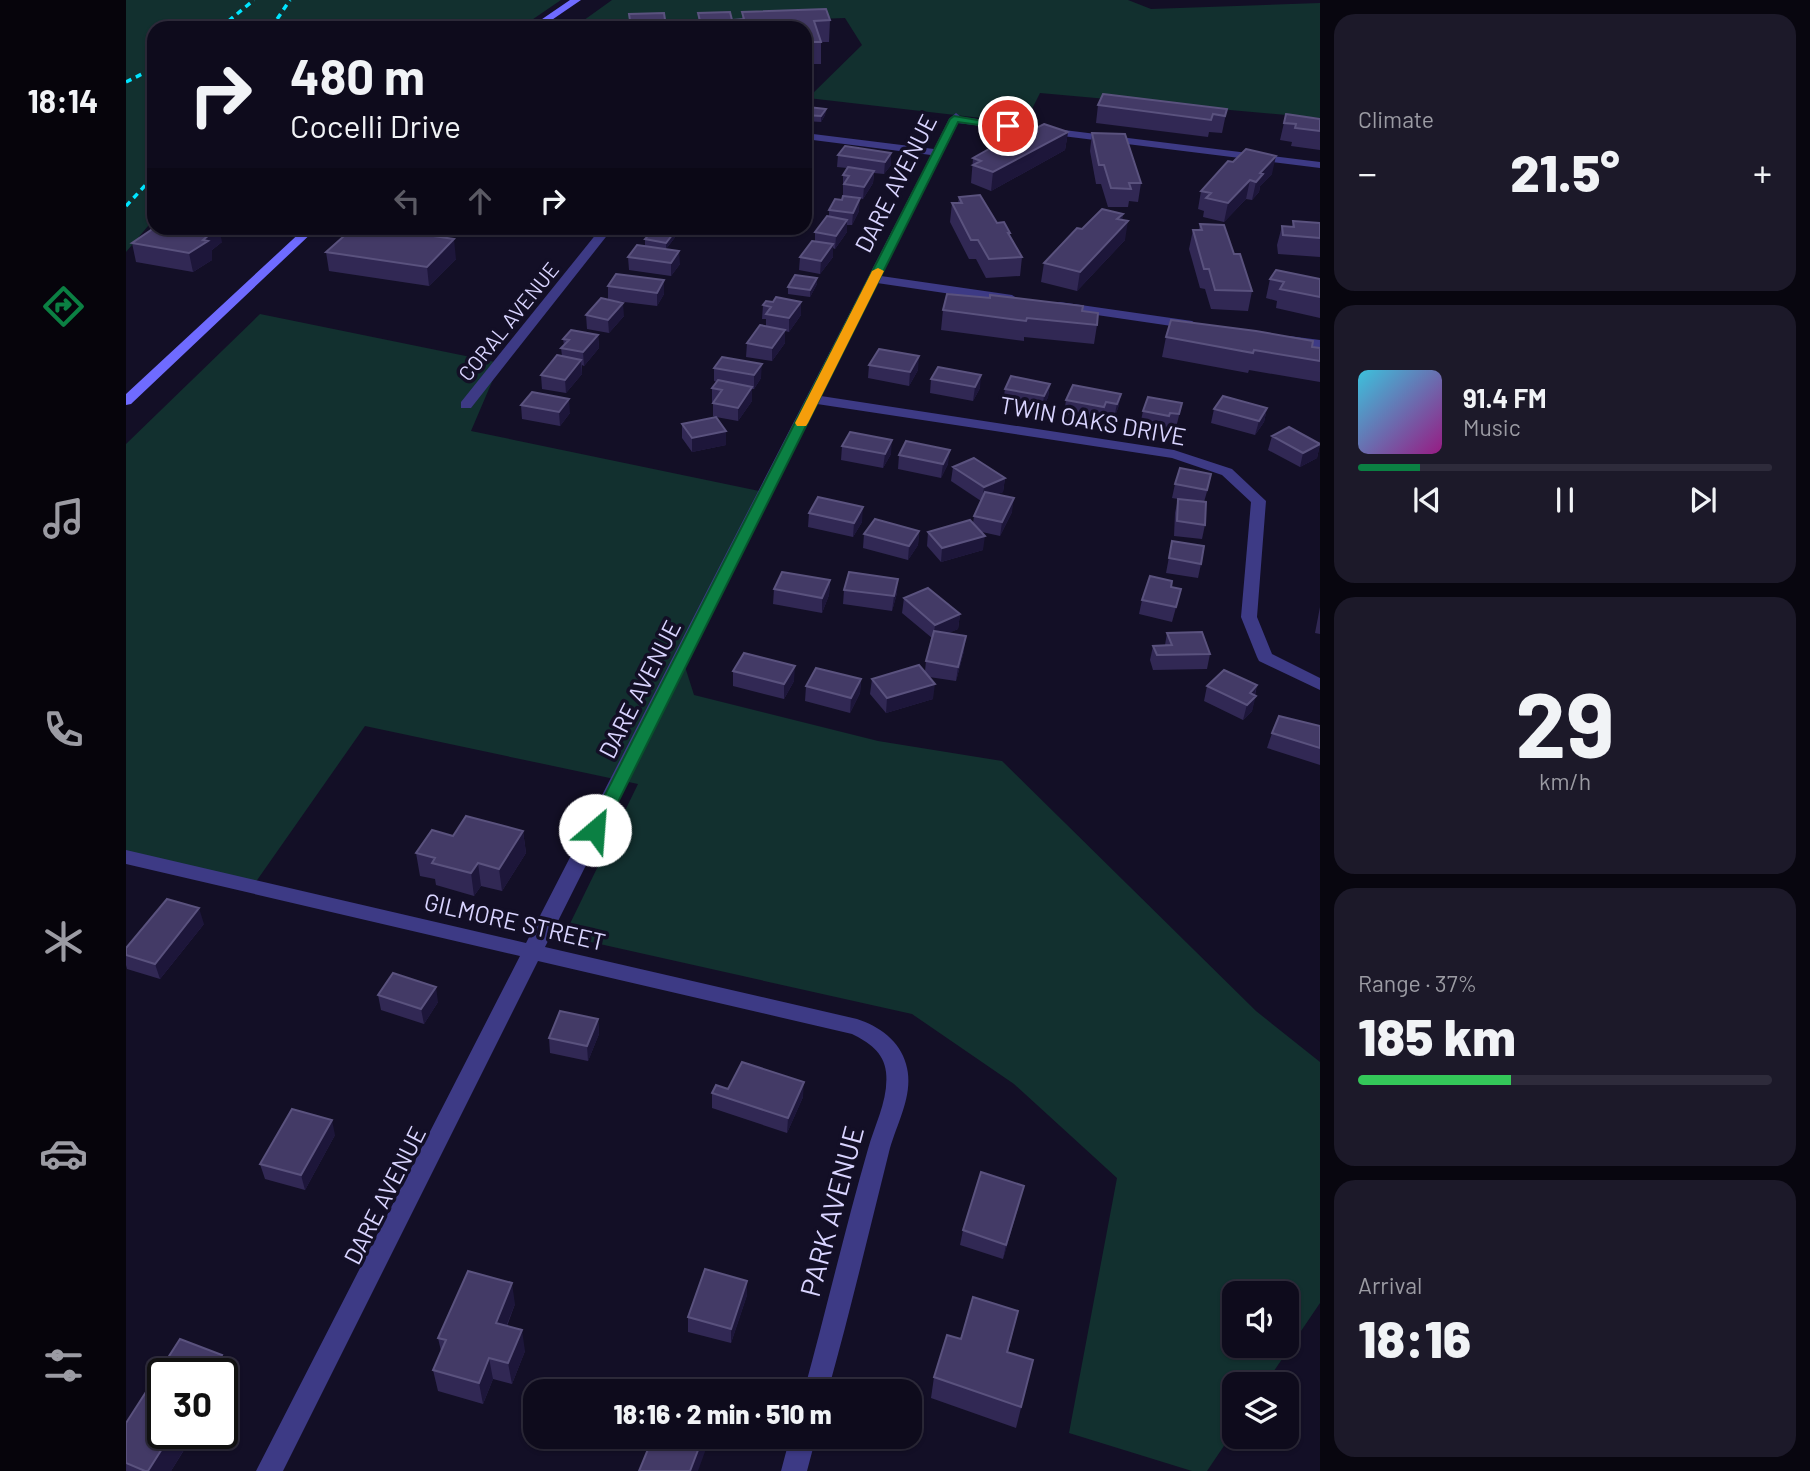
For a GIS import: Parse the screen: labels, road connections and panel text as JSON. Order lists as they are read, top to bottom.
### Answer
{
  "streets": {
    "street": [
      "DARE AVENUE",
      "CORAL AVENUE",
      "TWIN OAKS DRIVE",
      "GILMORE STREET",
      "PARK AVENUE"
    ]
  },
  "crossings": [
    ["DARE AVENUE", "TWIN OAKS DRIVE"],
    ["DARE AVENUE", "GILMORE STREET"],
    ["GILMORE STREET", "PARK AVENUE"]
  ],
  "page": {
    "tabs": "18:14",
    "tile": [
      "Climate",
      ["29", "km/h"],
      ["Range · 37%", "185 km"],
      ["Arrival", "18:16"]
    ],
    "turn": ["480 m", "Cocelli Drive"],
    "heat": ["−", "21.5°", "+"],
    "song": ["91.4 FM", "Music"],
    "limit": "30",
    "trip": "18:16 · 2 min · 510 m"
  }
}
